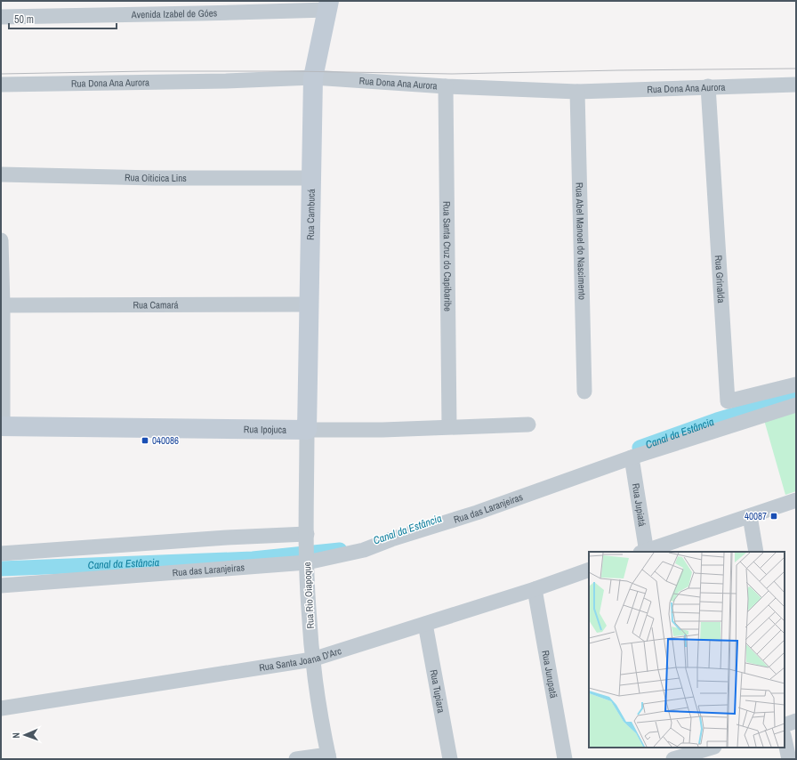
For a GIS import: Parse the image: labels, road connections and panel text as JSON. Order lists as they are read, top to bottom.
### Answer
{
  "streets": {
    "main road": ["Rua Cambucá", "Rua Ipojuca"],
    "street": [
      "Avenida Izabel de Góes",
      "Rua Dona Ana Aurora",
      "Rua Oiticica Lins",
      "Rua Abel Manoel do Nascimento",
      "Rua Santa Cruz do Capibaribe",
      "Rua Grinalda",
      "Rua Camará",
      "Rua Jupiatá",
      "Rua das Laranjeiras",
      "Rua Rio Oiapoque",
      "Rua Santa Joana D'Arc",
      "Rua Jurupatã",
      "Rua Tupiara"
    ]
  },
  "crossings": [
    ["Avenida Izabel de Góes", "Rua Cambucá"],
    ["Rua Dona Ana Aurora", "Rua Cambucá"],
    ["Rua Dona Ana Aurora", "Rua Abel Manoel do Nascimento"],
    ["Rua Dona Ana Aurora", "Rua Santa Cruz do Capibaribe"],
    ["Rua Dona Ana Aurora", "Rua Grinalda"],
    ["Rua Oiticica Lins", "Rua Cambucá"],
    ["Rua Cambucá", "Rua Camará"],
    ["Rua Cambucá", "Rua Ipojuca"],
    ["Rua Cambucá", "Rua Rio Oiapoque"],
    ["Rua Santa Cruz do Capibaribe", "Rua Ipojuca"],
    ["Rua Ipojuca", "Rua Rio Oiapoque"],
    ["Rua Jupiatá", "Rua das Laranjeiras"],
    ["Rua das Laranjeiras", "Rua Rio Oiapoque"],
    ["Rua Rio Oiapoque", "Rua Santa Joana D'Arc"],
    ["Rua Santa Joana D'Arc", "Rua Jurupatã"],
    ["Rua Santa Joana D'Arc", "Rua Tupiara"]
  ],
  "water": ["Canal da Estância"],
  "places": {
    "transit": ["040086", "40087"]
  },
  "scale_bar": "50 m",
  "north": "left"
}
